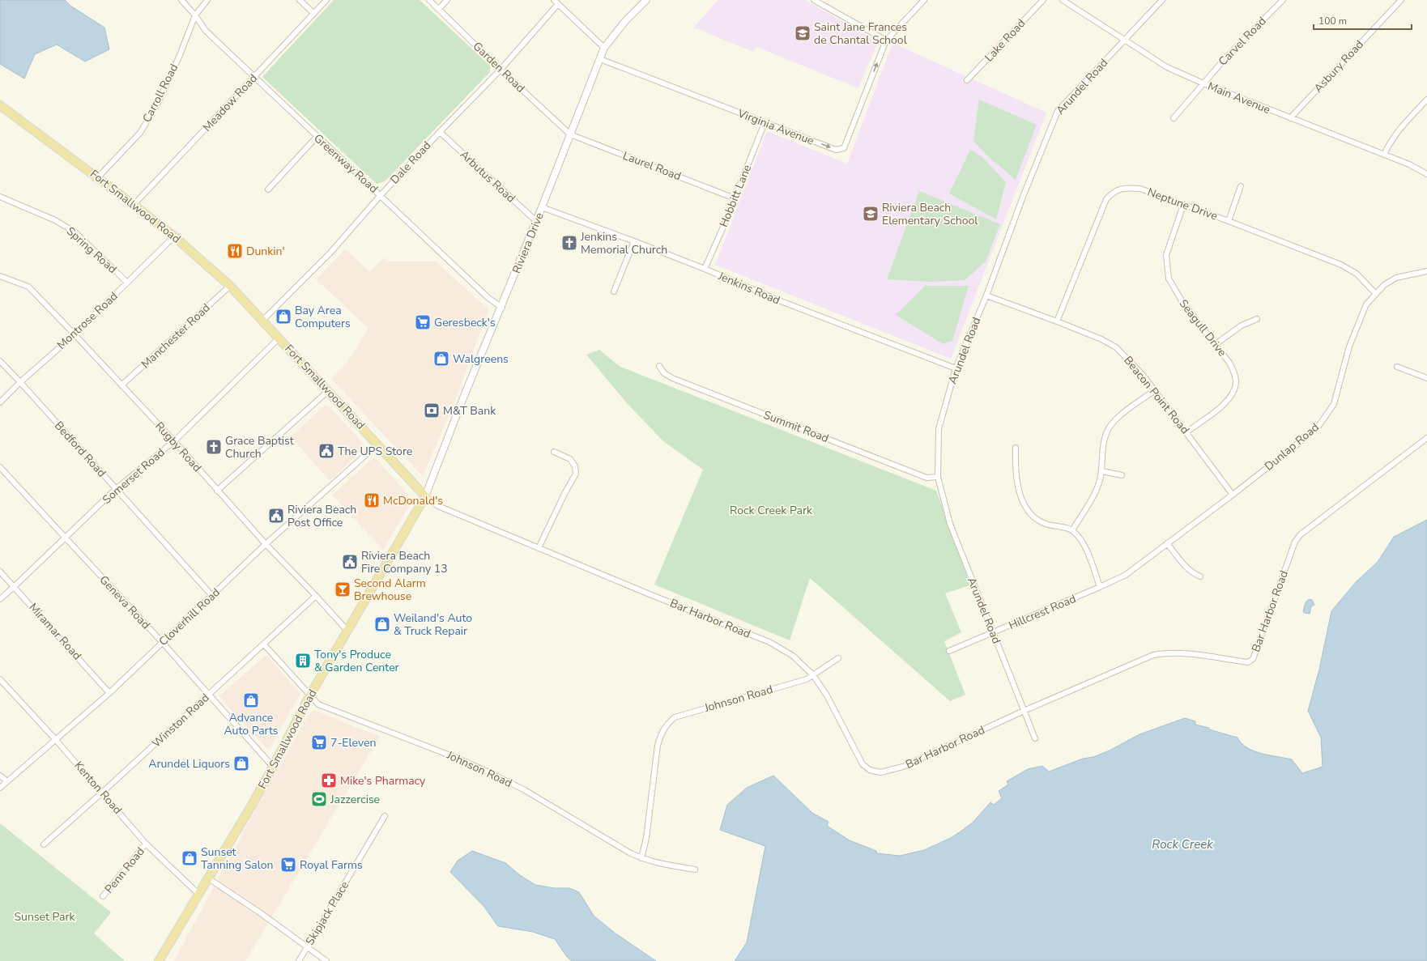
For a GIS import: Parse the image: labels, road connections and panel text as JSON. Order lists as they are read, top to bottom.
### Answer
{
  "streets": {
    "main road": ["Fort Smallwood Road"],
    "street": [
      "Lake Road",
      "Carvel Road",
      "Asbury Road",
      "Garden Road",
      "Arundel Road",
      "Carroll Road",
      "Main Avenue",
      "Meadow Road",
      "Virginia Avenue",
      "Dale Road",
      "Greenway Road",
      "Laurel Road",
      "Arbutus Road",
      "Hobbitt Lane",
      "Neptune Drive",
      "Riviera Drive",
      "Spring Road",
      "Jenkins Road",
      "Montrose Road",
      "Seagull Drive",
      "Manchester Road",
      "Beacon Point Road",
      "Summit Road",
      "Rugby Road",
      "Dunlap Road",
      "Bedford Road",
      "Somerset Road",
      "Geneva Road",
      "Bar Harbor Road",
      "Hillcrest Road",
      "Cloverhill Road",
      "Miramar Road",
      "Johnson Road",
      "Winston Road",
      "Kenton Road",
      "Penn Road",
      "Skipjack Place"
    ]
  },
  "crossings": [
    ["Carvel Road", "Main Avenue"],
    ["Asbury Road", "Main Avenue"],
    ["Garden Road", "Dale Road"],
    ["Garden Road", "Laurel Road"],
    ["Garden Road", "Riviera Drive"],
    ["Arundel Road", "Main Avenue"],
    ["Arundel Road", "Jenkins Road"],
    ["Arundel Road", "Beacon Point Road"],
    ["Arundel Road", "Summit Road"],
    ["Arundel Road", "Bar Harbor Road"],
    ["Arundel Road", "Hillcrest Road"],
    ["Carroll Road", "Greenway Road"],
    ["Carroll Road", "Fort Smallwood Road"],
    ["Meadow Road", "Greenway Road"],
    ["Meadow Road", "Fort Smallwood Road"],
    ["Virginia Avenue", "Hobbitt Lane"],
    ["Virginia Avenue", "Riviera Drive"],
    ["Dale Road", "Greenway Road"],
    ["Dale Road", "Arbutus Road"],
    ["Dale Road", "Fort Smallwood Road"],
    ["Greenway Road", "Riviera Drive"],
    ["Laurel Road", "Hobbitt Lane"],
    ["Laurel Road", "Riviera Drive"],
    ["Arbutus Road", "Riviera Drive"],
    ["Hobbitt Lane", "Jenkins Road"],
    ["Neptune Drive", "Seagull Drive"],
    ["Neptune Drive", "Beacon Point Road"],
    ["Neptune Drive", "Dunlap Road"],
    ["Fort Smallwood Road", "Riviera Drive"],
    ["Fort Smallwood Road", "Montrose Road"],
    ["Fort Smallwood Road", "Manchester Road"],
    ["Fort Smallwood Road", "Rugby Road"],
    ["Fort Smallwood Road", "Somerset Road"],
    ["Fort Smallwood Road", "Geneva Road"],
    ["Fort Smallwood Road", "Bar Harbor Road"],
    ["Fort Smallwood Road", "Cloverhill Road"],
    ["Fort Smallwood Road", "Johnson Road"],
    ["Fort Smallwood Road", "Kenton Road"],
    ["Riviera Drive", "Jenkins Road"],
    ["Riviera Drive", "Bar Harbor Road"],
    ["Spring Road", "Montrose Road"],
    ["Montrose Road", "Rugby Road"],
    ["Montrose Road", "Bedford Road"],
    ["Seagull Drive", "Beacon Point Road"],
    ["Manchester Road", "Rugby Road"],
    ["Beacon Point Road", "Dunlap Road"],
    ["Rugby Road", "Somerset Road"],
    ["Rugby Road", "Cloverhill Road"],
    ["Rugby Road", "Winston Road"],
    ["Dunlap Road", "Hillcrest Road"],
    ["Bedford Road", "Somerset Road"],
    ["Bedford Road", "Cloverhill Road"],
    ["Somerset Road", "Geneva Road"],
    ["Somerset Road", "Miramar Road"],
    ["Geneva Road", "Cloverhill Road"],
    ["Geneva Road", "Winston Road"],
    ["Bar Harbor Road", "Johnson Road"],
    ["Cloverhill Road", "Miramar Road"],
    ["Cloverhill Road", "Kenton Road"],
    ["Winston Road", "Kenton Road"],
    ["Kenton Road", "Penn Road"]
  ],
  "water": ["Rock Creek"],
  "parks": ["Rock Creek Park", "Sunset Park"],
  "places": {
    "school or university": ["Saint Jane Frances de Chantal School", "Riviera Beach Elementary School"],
    "church": ["Jenkins Memorial Church", "Grace Baptist Church"],
    "restaurant": ["Dunkin'", "McDonald's"],
    "shop": [
      "Bay Area Computers",
      "Walgreens",
      "Weiland's Auto & Truck Repair",
      "Advance Auto Parts",
      "Arundel Liquors",
      "Sunset Tanning Salon"
    ],
    "supermarket": ["Geresbeck's", "7-Eleven", "Royal Farms"],
    "bank": ["M&T Bank"],
    "public building": ["The UPS Store", "Riviera Beach Post Office", "Riviera Beach Fire Company 13"],
    "bar": ["Second Alarm Brewhouse"],
    "building": ["Tony's Produce & Garden Center"],
    "pharmacy": ["Mike's Pharmacy"],
    "sports": ["Jazzercise"]
  },
  "scale_bar": "100 m"
}
